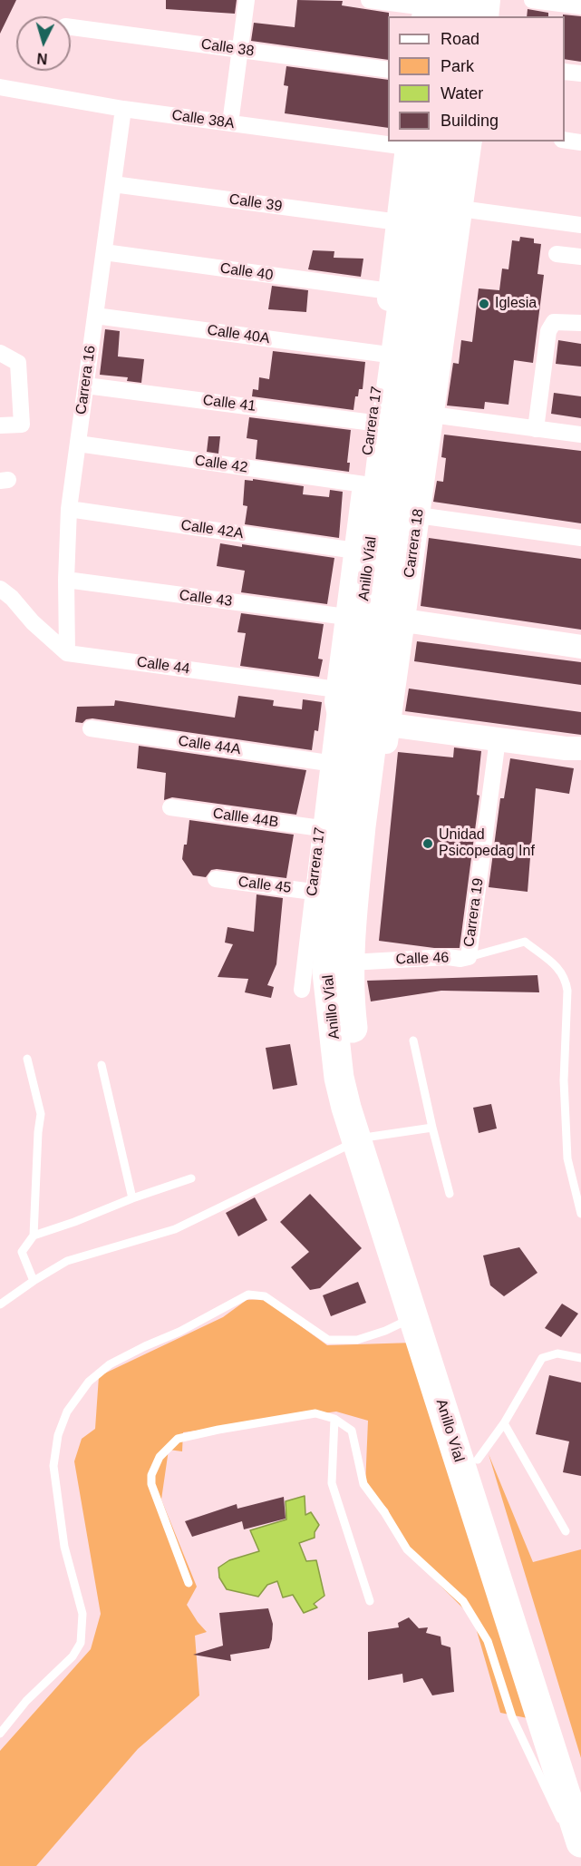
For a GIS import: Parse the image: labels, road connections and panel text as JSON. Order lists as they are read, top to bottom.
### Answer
{
  "streets": {
    "highway": ["Anillo Víal"],
    "street": [
      "Calle 38",
      "Calle 38A",
      "Calle 39",
      "Calle 40",
      "Calle 40A",
      "Carrera 16",
      "Calle 41",
      "Carrera 17",
      "Calle 42",
      "Calle 42A",
      "Carrera 18",
      "Calle 43",
      "Calle 44",
      "Calle 44A",
      "Callle 44B",
      "Calle 45",
      "Carrera 19",
      "Calle 46"
    ]
  },
  "crossings": [
    ["Calle 38A", "Carrera 16"],
    ["Calle 39", "Carrera 16"],
    ["Calle 39", "Carrera 17"],
    ["Calle 40", "Carrera 16"],
    ["Calle 40", "Carrera 17"],
    ["Calle 40A", "Carrera 16"],
    ["Calle 40A", "Carrera 17"],
    ["Carrera 16", "Calle 41"],
    ["Carrera 16", "Calle 42"],
    ["Carrera 16", "Calle 42A"],
    ["Carrera 16", "Calle 43"],
    ["Carrera 16", "Calle 44"],
    ["Calle 41", "Carrera 17"],
    ["Carrera 17", "Calle 42"],
    ["Carrera 17", "Calle 42A"],
    ["Carrera 17", "Anillo Víal"],
    ["Carrera 17", "Calle 43"],
    ["Carrera 17", "Calle 44"],
    ["Carrera 17", "Calle 44A"],
    ["Carrera 17", "Callle 44B"],
    ["Carrera 17", "Calle 45"],
    ["Carrera 18", "Anillo Víal"],
    ["Carrera 18", "Calle 46"],
    ["Anillo Víal", "Calle 44A"],
    ["Anillo Víal", "Calle 46"],
    ["Carrera 19", "Calle 46"]
  ],
  "places": ["Iglesia", "Unidad Psicopedag Inf"],
  "legend": [
    "Road",
    "Park",
    "Water",
    "Building"
  ],
  "north": "bottom"
}
